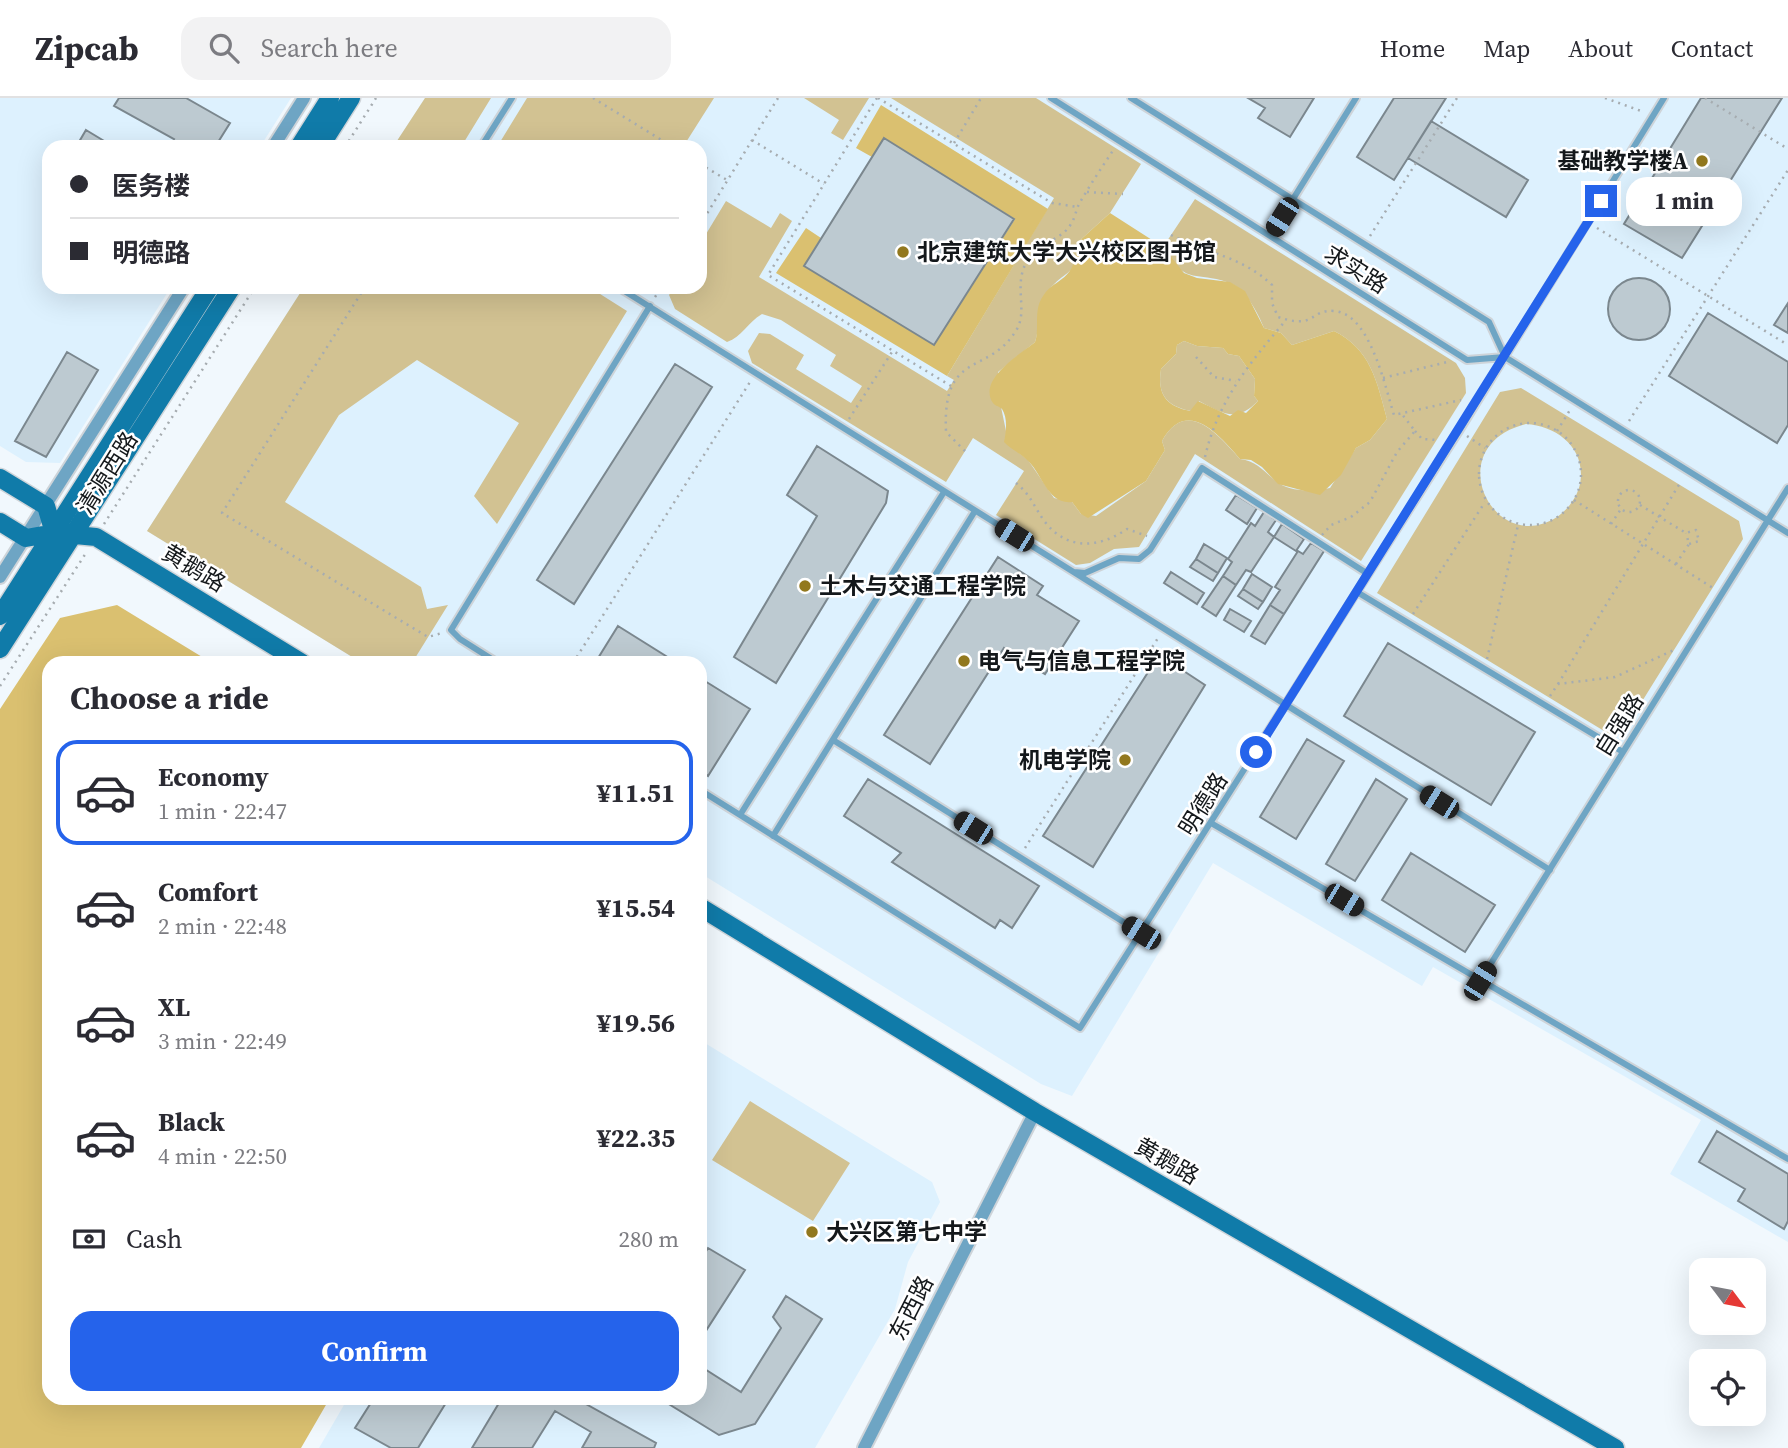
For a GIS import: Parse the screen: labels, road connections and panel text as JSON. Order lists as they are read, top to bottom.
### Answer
{
  "streets": {
    "street": ["清源西路", "黄鹅路", "东西路"],
    "lane": ["求实路", "自强路", "明德路"]
  },
  "crossings": [
    ["求实路", "明德路"],
    ["清源西路", "黄鹅路"],
    ["黄鹅路", "东西路"]
  ],
  "places": [
    "基础教学楼A",
    "北京建筑大学大兴校区图书馆",
    "土木与交通工程学院",
    "电气与信息工程学院",
    "机电学院",
    "大兴区第七中学"
  ],
  "north": "bottom right",
  "page": {
    "header": "Zipcab",
    "search": "Search here",
    "nav": [
      "Home",
      "Map",
      "About",
      "Contact"
    ],
    "banner": ["医务楼", "明德路"],
    "bubble": "1 min",
    "heading": "Choose a ride",
    "list": [
      {
        "name": "Economy",
        "note": "1 min · 22:47",
        "value": "¥11.51"
      },
      {
        "name": "Comfort",
        "note": "2 min · 22:48",
        "value": "¥15.54"
      },
      {
        "name": "XL",
        "note": "3 min · 22:49",
        "value": "¥19.56"
      },
      {
        "name": "Black",
        "note": "4 min · 22:50",
        "value": "¥22.35"
      }
    ],
    "pay": ["Cash", "280 m"],
    "buttons": "Confirm"
  }
}
